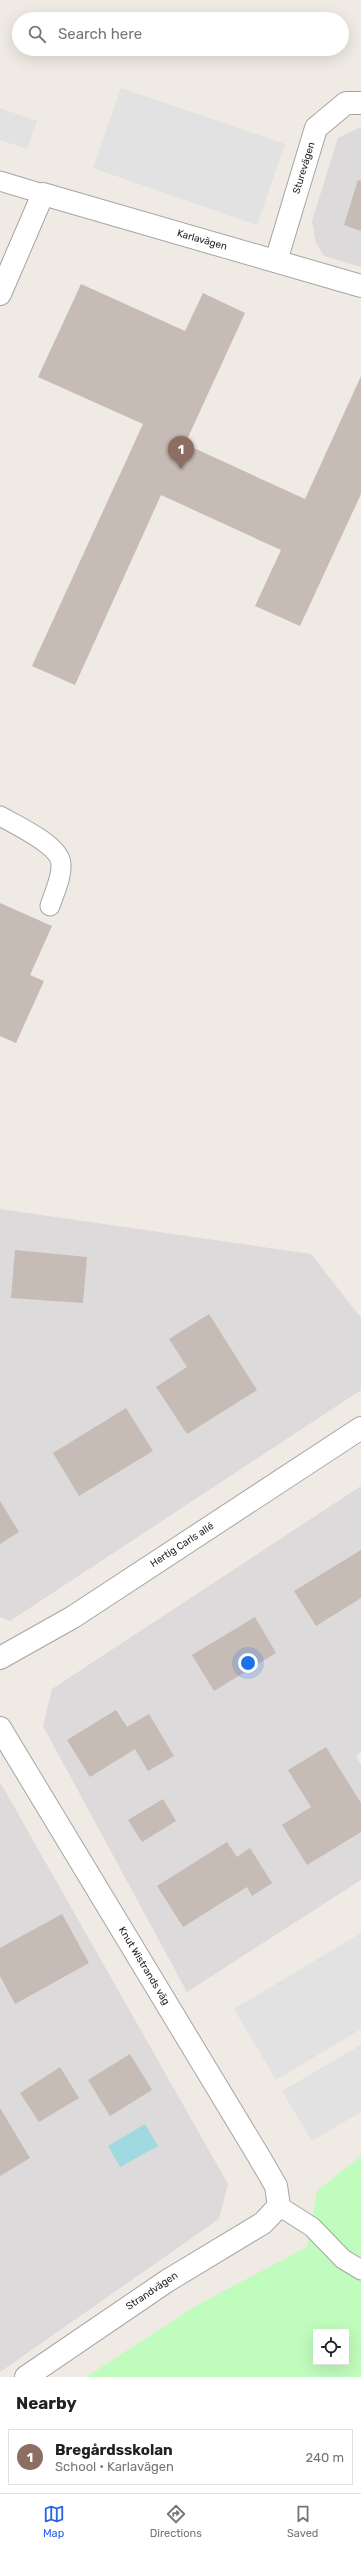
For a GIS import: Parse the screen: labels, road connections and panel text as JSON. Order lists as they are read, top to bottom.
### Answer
{
  "streets": {
    "street": [
      "Sturevägen",
      "Karlavägen",
      "Hertig Carls allé",
      "Knut Wistrands väg",
      "Strandvägen"
    ]
  },
  "crossings": [
    ["Sturevägen", "Karlavägen"],
    ["Knut Wistrands väg", "Strandvägen"]
  ],
  "page": {
    "search": "Search here",
    "pins": "1",
    "heading": "Nearby",
    "list": [
      {
        "mark": "1",
        "name": "Bregårdsskolan",
        "note": "School · Karlavägen",
        "value": "240 m"
      }
    ],
    "nav": ["Map", "Directions", "Saved"]
  }
}
